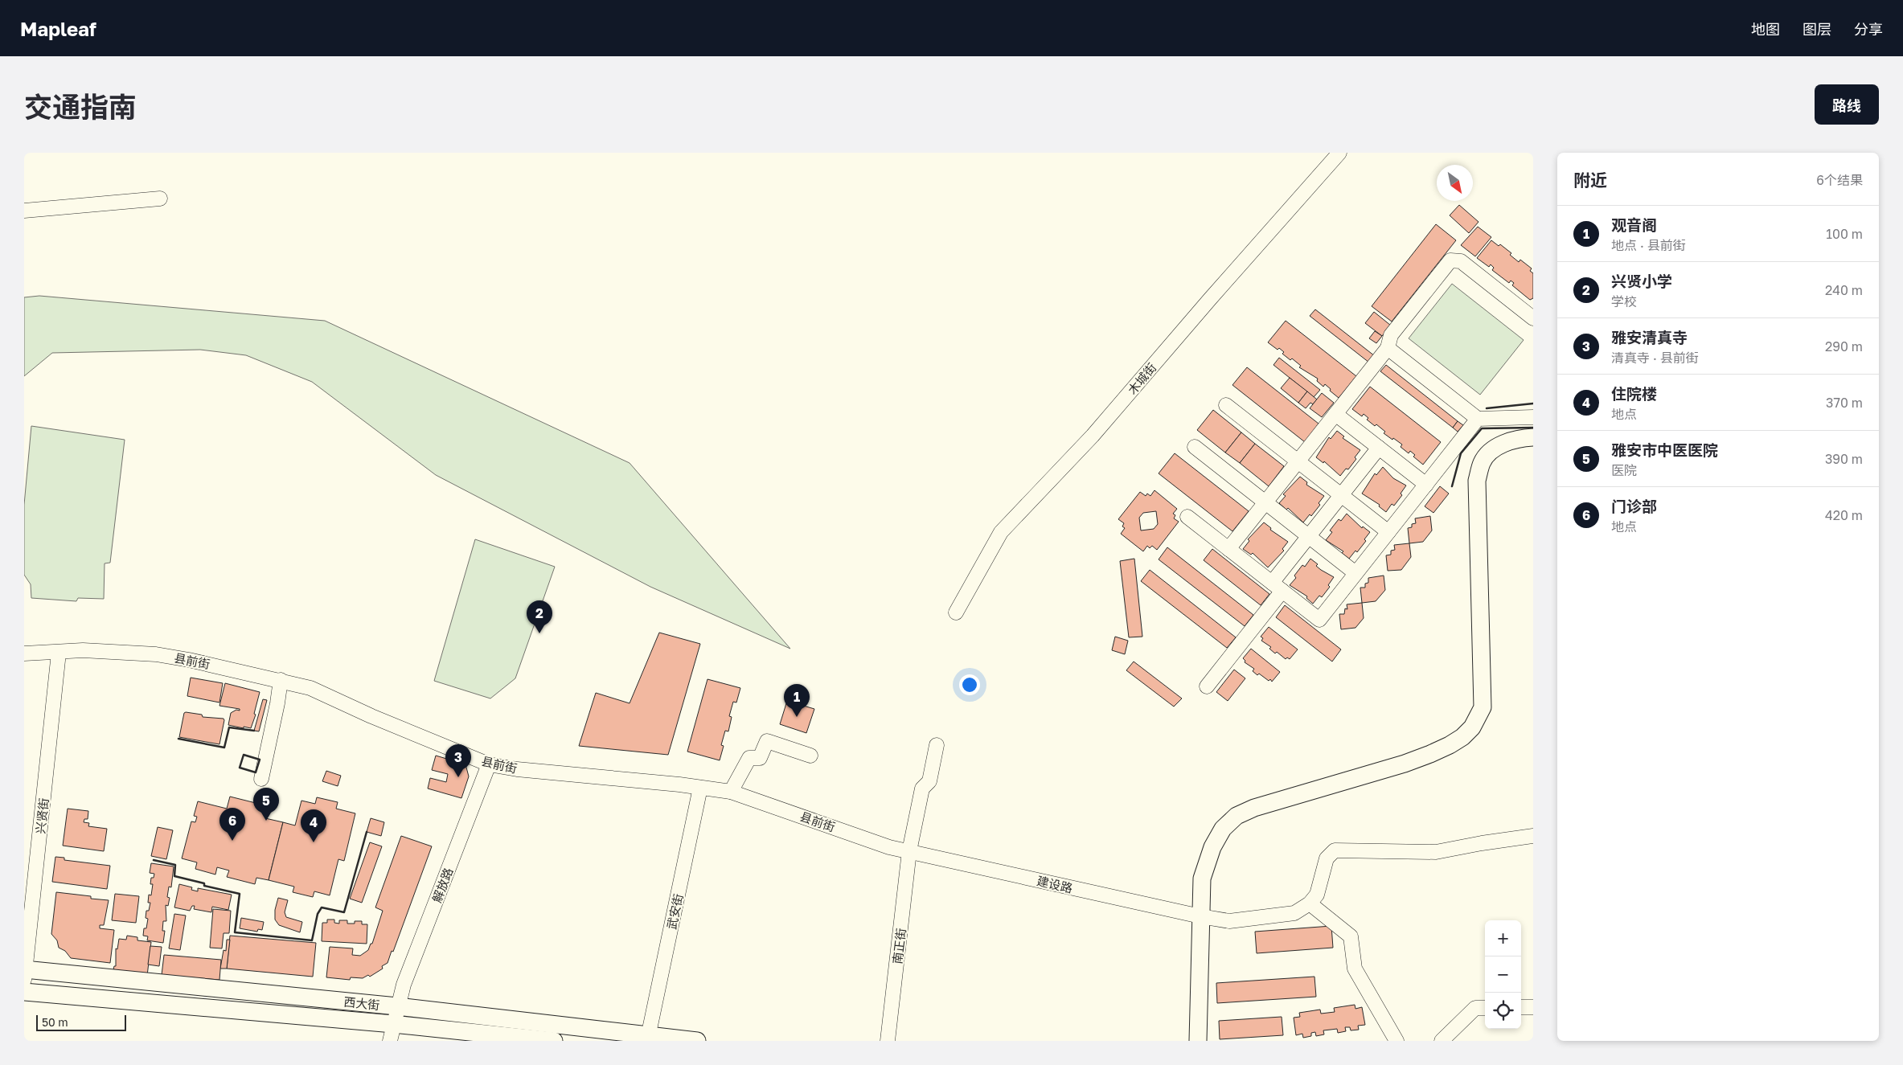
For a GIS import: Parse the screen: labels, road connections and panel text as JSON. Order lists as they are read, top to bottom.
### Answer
{
  "streets": {
    "main road": ["西大街"],
    "street": [
      "木城街",
      "县前街",
      "兴贤街",
      "建设路",
      "解放路",
      "武安街",
      "南正街"
    ]
  },
  "crossings": [
    ["县前街", "兴贤街"],
    ["县前街", "建设路"],
    ["县前街", "解放路"],
    ["县前街", "武安街"],
    ["县前街", "南正街"],
    ["兴贤街", "西大街"],
    ["建设路", "南正街"],
    ["解放路", "西大街"],
    ["武安街", "西大街"]
  ],
  "scale_bar": "50 m",
  "north": "bottom right",
  "page": {
    "header": "Mapleaf",
    "nav": ["地图", "图层", "分享"],
    "title": "交通指南",
    "buttons": "路线",
    "heading": ["附近", "6个结果"],
    "list": [
      {
        "mark": "1",
        "name": "观音阁",
        "note": "地点 · 县前街",
        "value": "100 m"
      },
      {
        "mark": "2",
        "name": "兴贤小学",
        "note": "学校",
        "value": "240 m"
      },
      {
        "mark": "3",
        "name": "雅安清真寺",
        "note": "清真寺 · 县前街",
        "value": "290 m"
      },
      {
        "mark": "4",
        "name": "住院楼",
        "note": "地点",
        "value": "370 m"
      },
      {
        "mark": "5",
        "name": "雅安市中医医院",
        "note": "医院",
        "value": "390 m"
      },
      {
        "mark": "6",
        "name": "门诊部",
        "note": "地点",
        "value": "420 m"
      }
    ],
    "pins": [
      "2",
      "1",
      "3",
      "5",
      "6",
      "4"
    ],
    "map_buttons": ["+", "−"],
    "scale": "50 m"
  }
}
